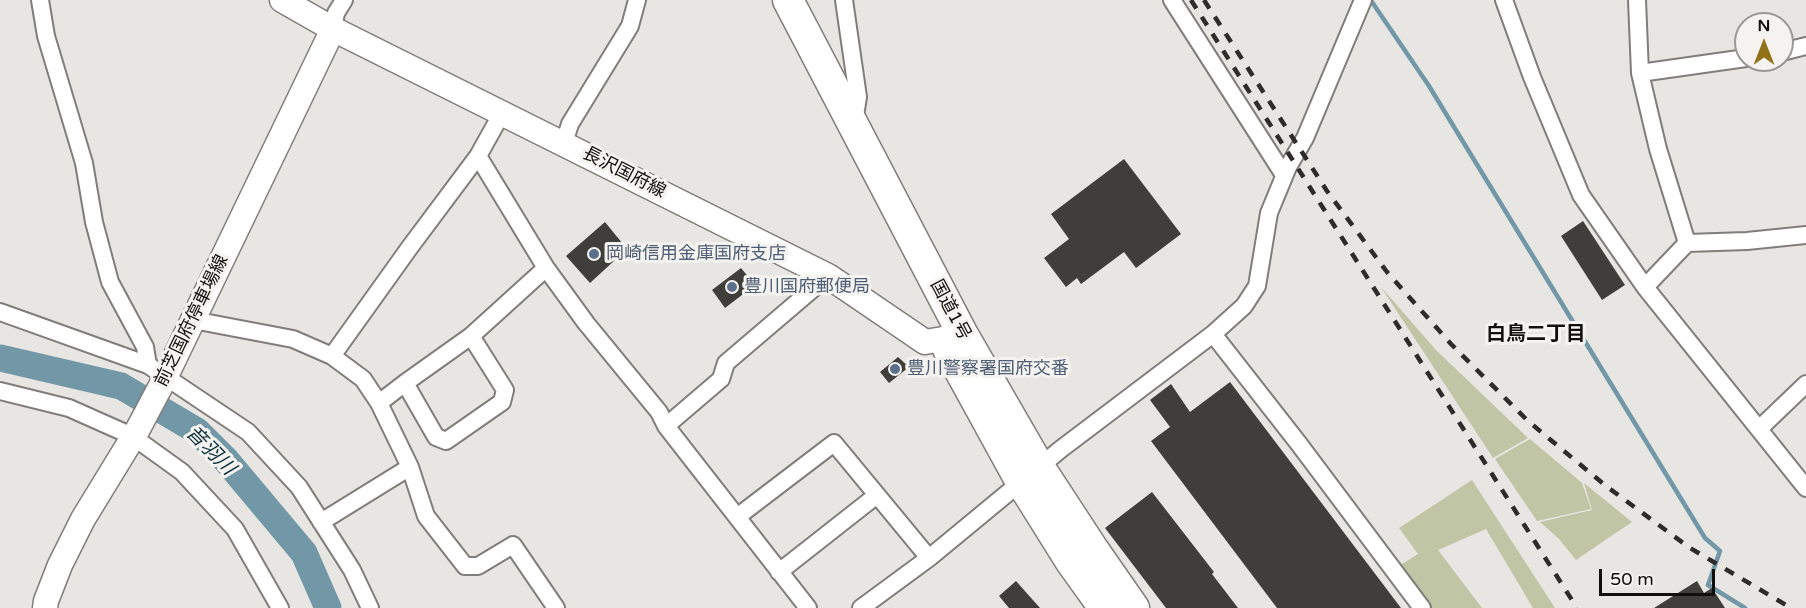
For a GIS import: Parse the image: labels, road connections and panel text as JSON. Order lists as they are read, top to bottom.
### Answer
{
  "streets": {
    "highway": ["国道1号"],
    "main road": ["長沢国府線", "前芝国府停車場線"]
  },
  "crossings": [
    ["長沢国府線", "国道1号"],
    ["長沢国府線", "前芝国府停車場線"]
  ],
  "districts": ["白鳥二丁目"],
  "water": ["音羽川"],
  "places": ["岡崎信用金庫国府支店", "豊川国府郵便局", "豊川警察署国府交番"],
  "scale_bar": "50 m",
  "north": "top"
}
